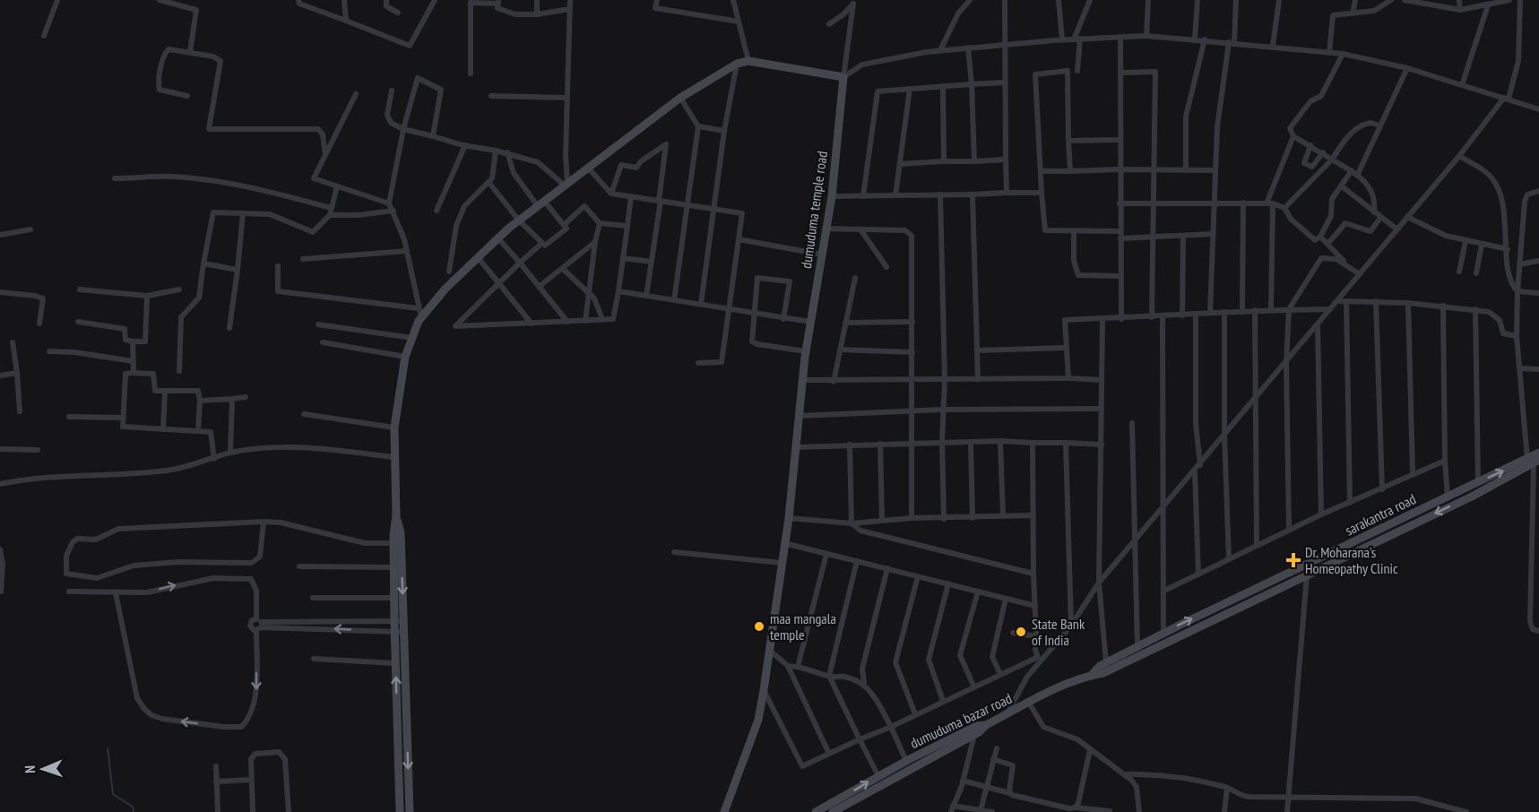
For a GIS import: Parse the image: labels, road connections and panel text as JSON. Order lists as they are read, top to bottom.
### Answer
{
  "streets": {
    "street": ["dumuduma temple road", "sarakantra road", "dumuduma bazar road"]
  },
  "crossings": [
    ["sarakantra road", "dumuduma bazar road"]
  ],
  "places": {
    "health": ["Dr. Moharana's Homeopathy Clinic"],
    "other": ["maa mangala temple", "State Bank of India"]
  },
  "north": "left"
}
